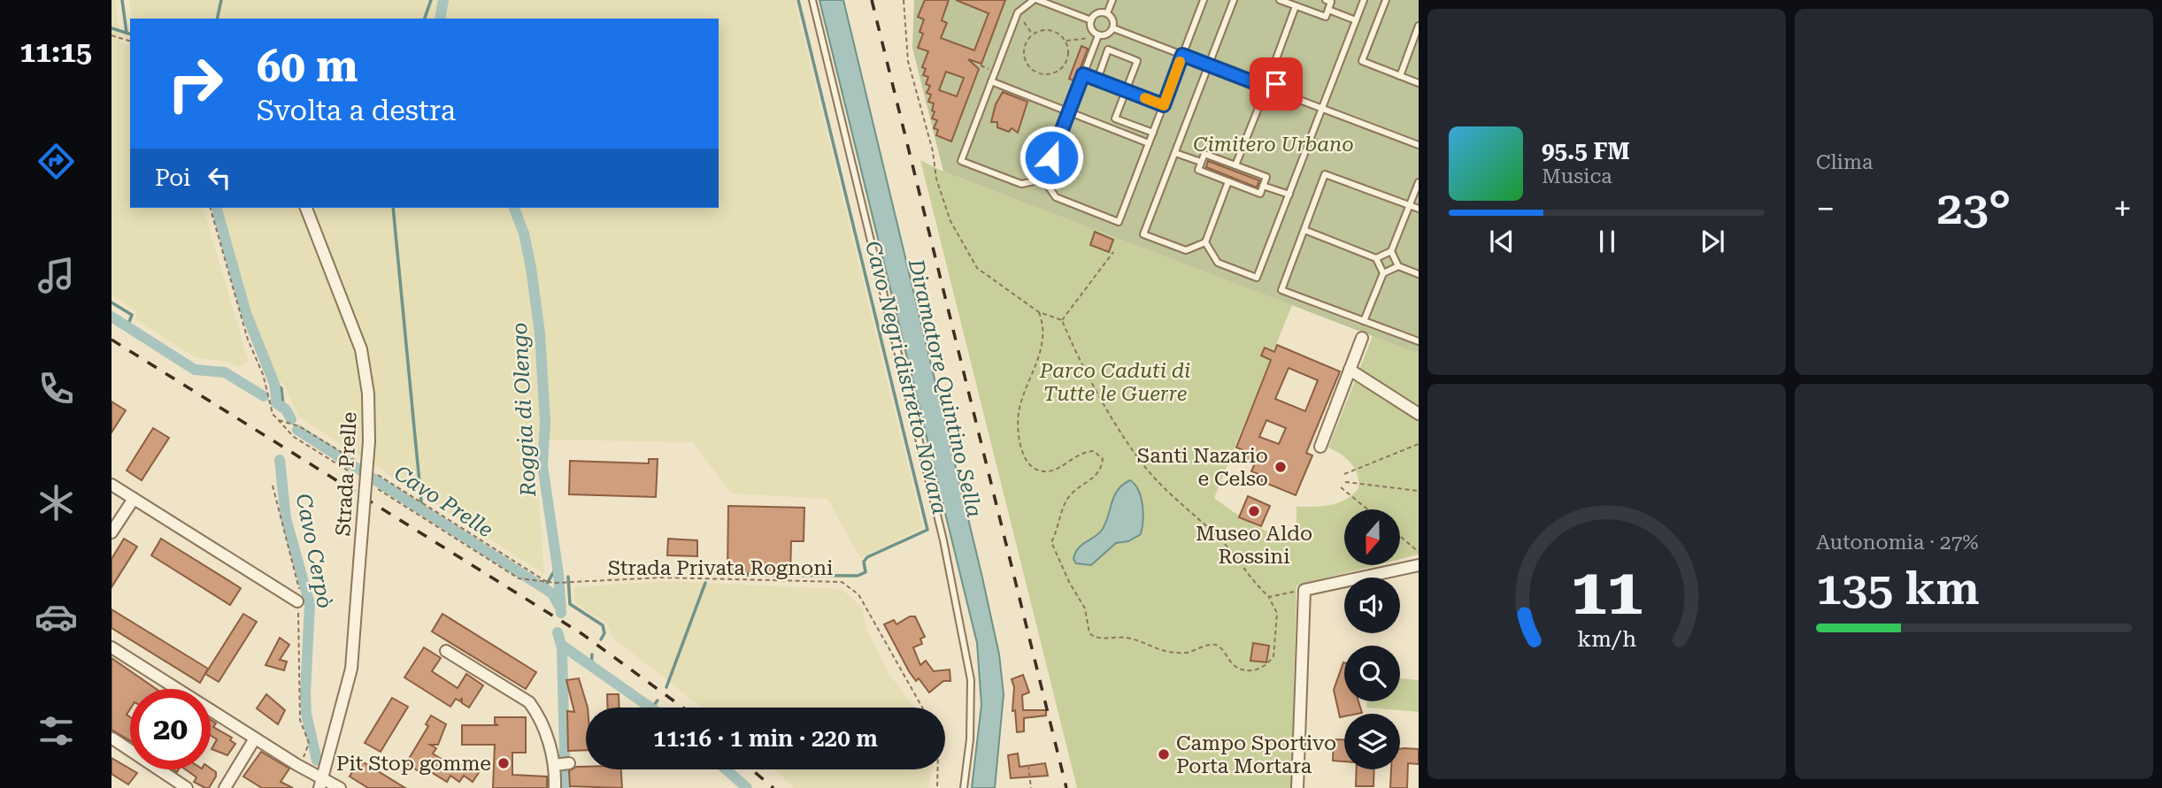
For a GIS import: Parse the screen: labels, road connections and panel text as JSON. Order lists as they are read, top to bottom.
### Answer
{
  "streets": {
    "street": ["Strada Prelle"],
    "path": ["Strada Privata Rognoni"]
  },
  "water": [
    "Cavo Negri distretto Novara",
    "Diramatore Quintino Sella",
    "Roggia di Olengo",
    "Cavo Prelle",
    "Cavo Cerpò"
  ],
  "parks": ["Cimitero Urbano", "Parco Caduti di Tutte le Guerre"],
  "places": [
    "Santi Nazario e Celso",
    "Museo Aldo Rossini",
    "Campo Sportivo Porta Mortara",
    "Pit Stop gomme"
  ],
  "north": "bottom",
  "page": {
    "tabs": "11:15",
    "tile": [
      "Clima",
      ["Autonomia · 27%", "135 km"]
    ],
    "turn": ["60 m", "Svolta a destra"],
    "song": ["95.5 FM", "Musica"],
    "then": "Poi",
    "heat": ["−", "23°", "+"],
    "limit": "20",
    "trip": "11:16 · 1 min · 220 m",
    "gauge": ["11", "km/h"]
  }
}
